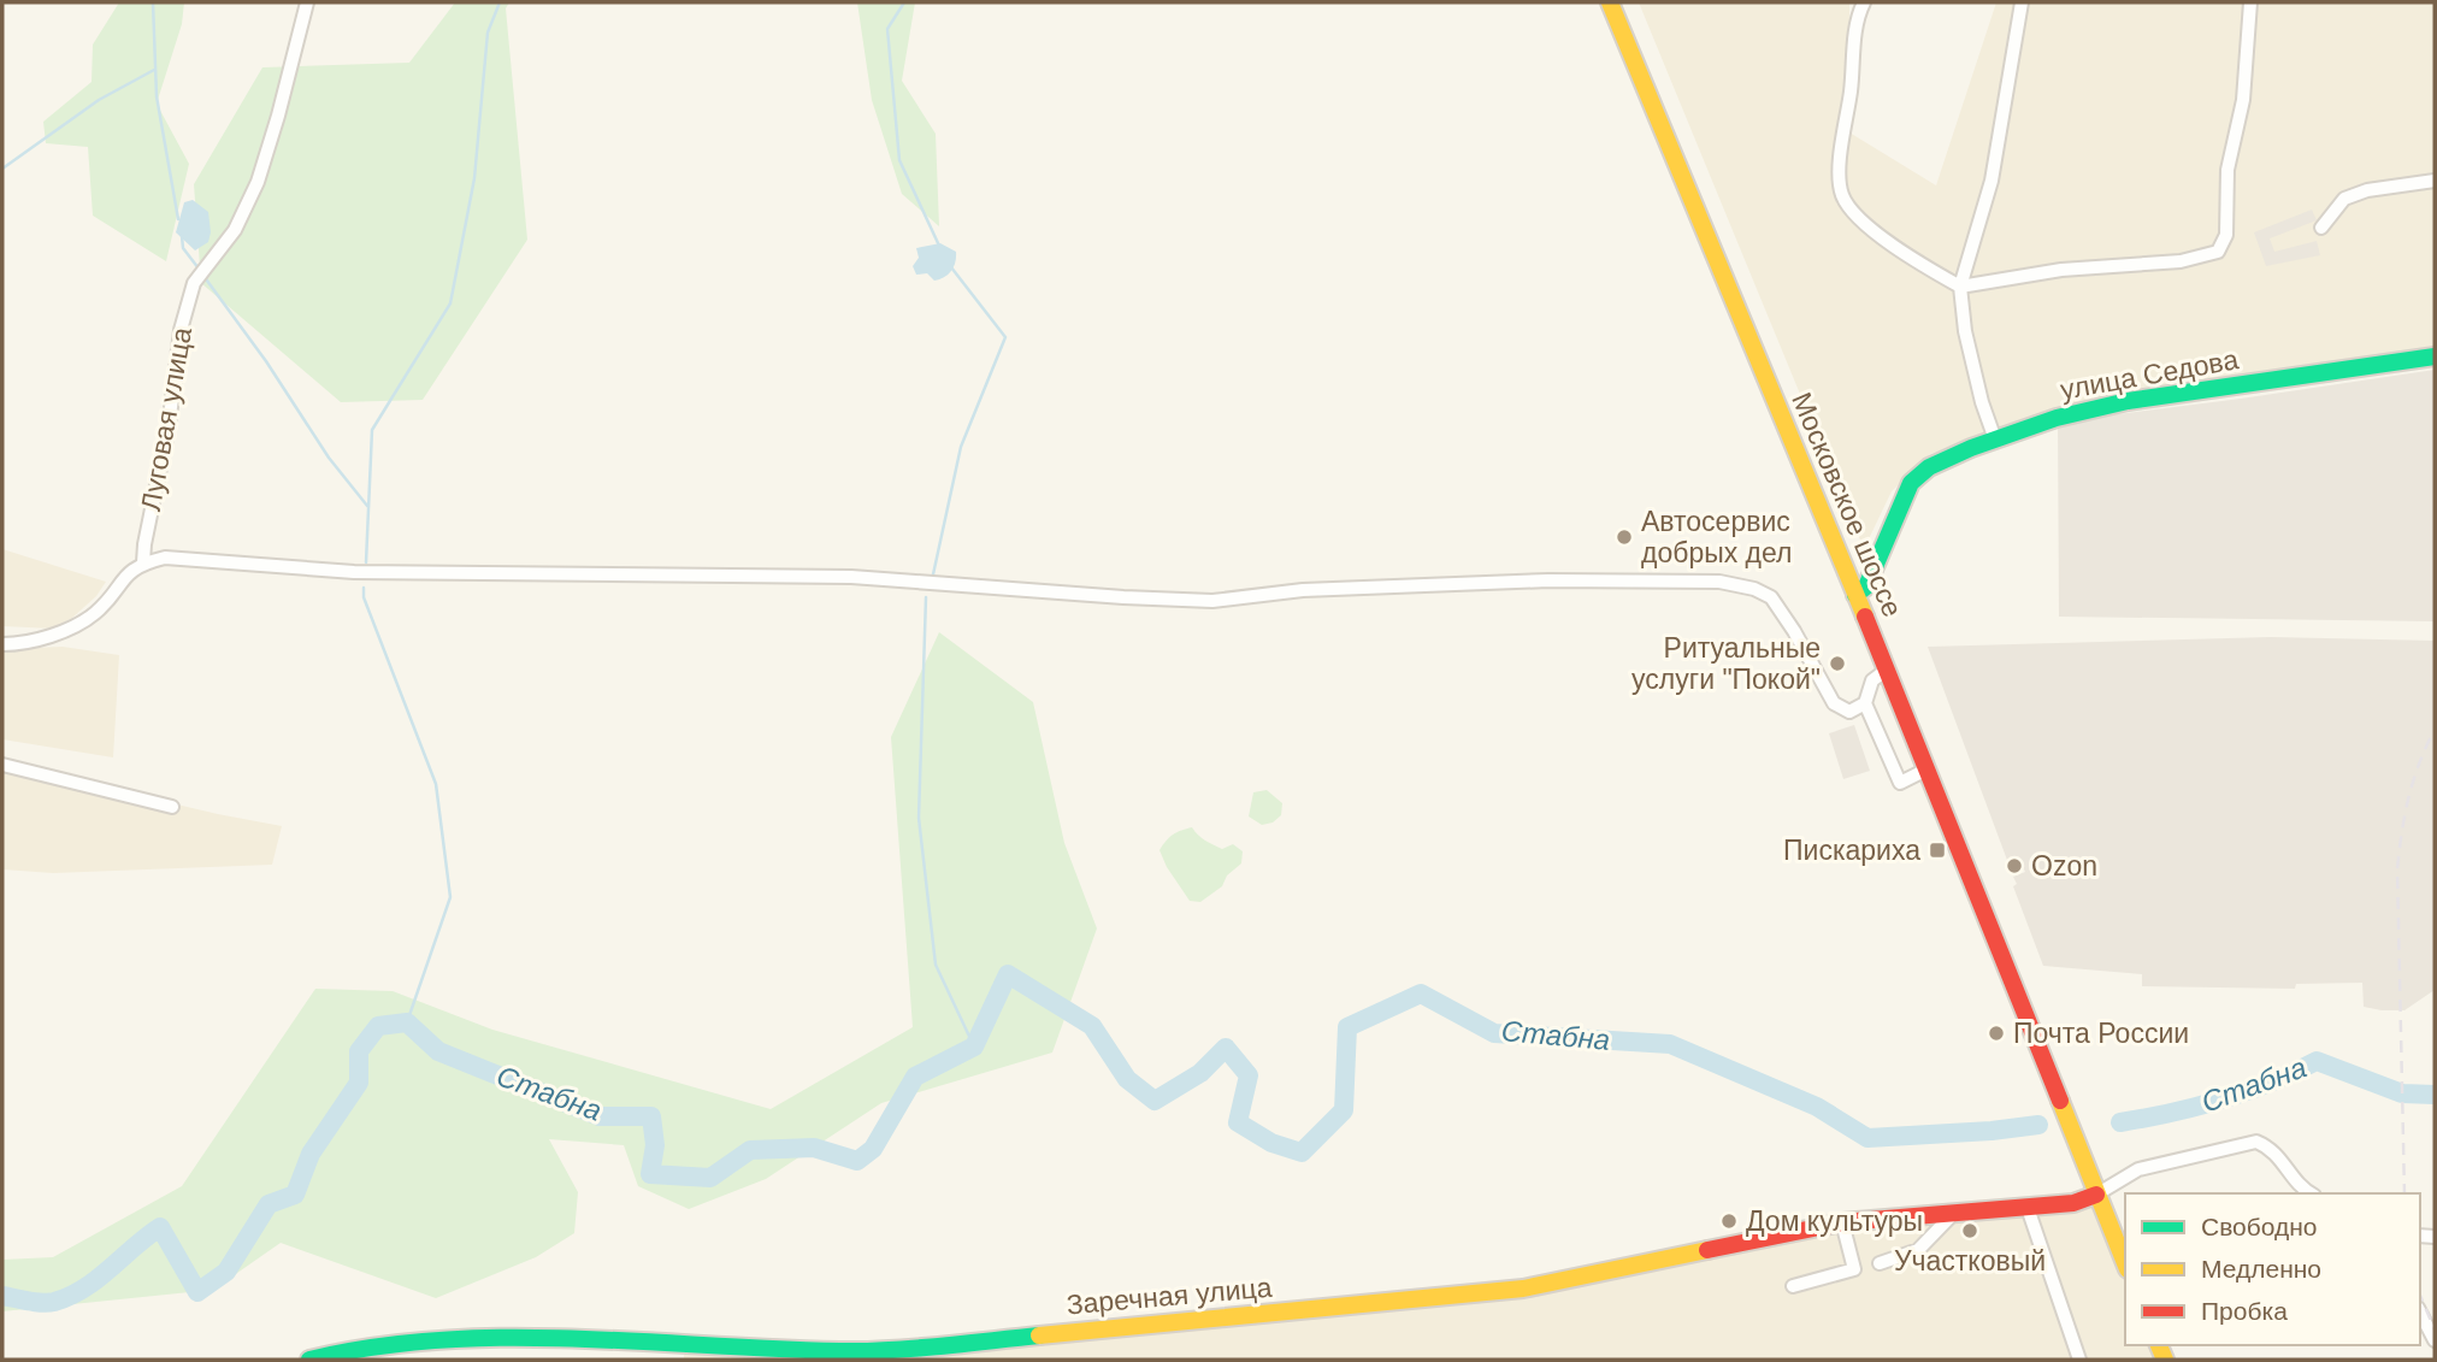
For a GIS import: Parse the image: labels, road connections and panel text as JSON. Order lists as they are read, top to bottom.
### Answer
{
  "streets": {
    "street": [
      "улица Седова",
      "Луговая улица",
      "Московское шоссе",
      "Заречная улица"
    ]
  },
  "crossings": [
    ["улица Седова", "Московское шоссе"],
    ["Московское шоссе", "Заречная улица"]
  ],
  "water": ["Стабна"],
  "places": {
    "other": [
      "Автосервис добрых дел",
      "Ритуальные услуги \"Покой\"",
      "Ozon",
      "Почта России",
      "Дом культуры",
      "Участковый"
    ],
    "transit": ["Пискариха"]
  },
  "legend": ["Свободно", "Медленно", "Пробка"]
}
